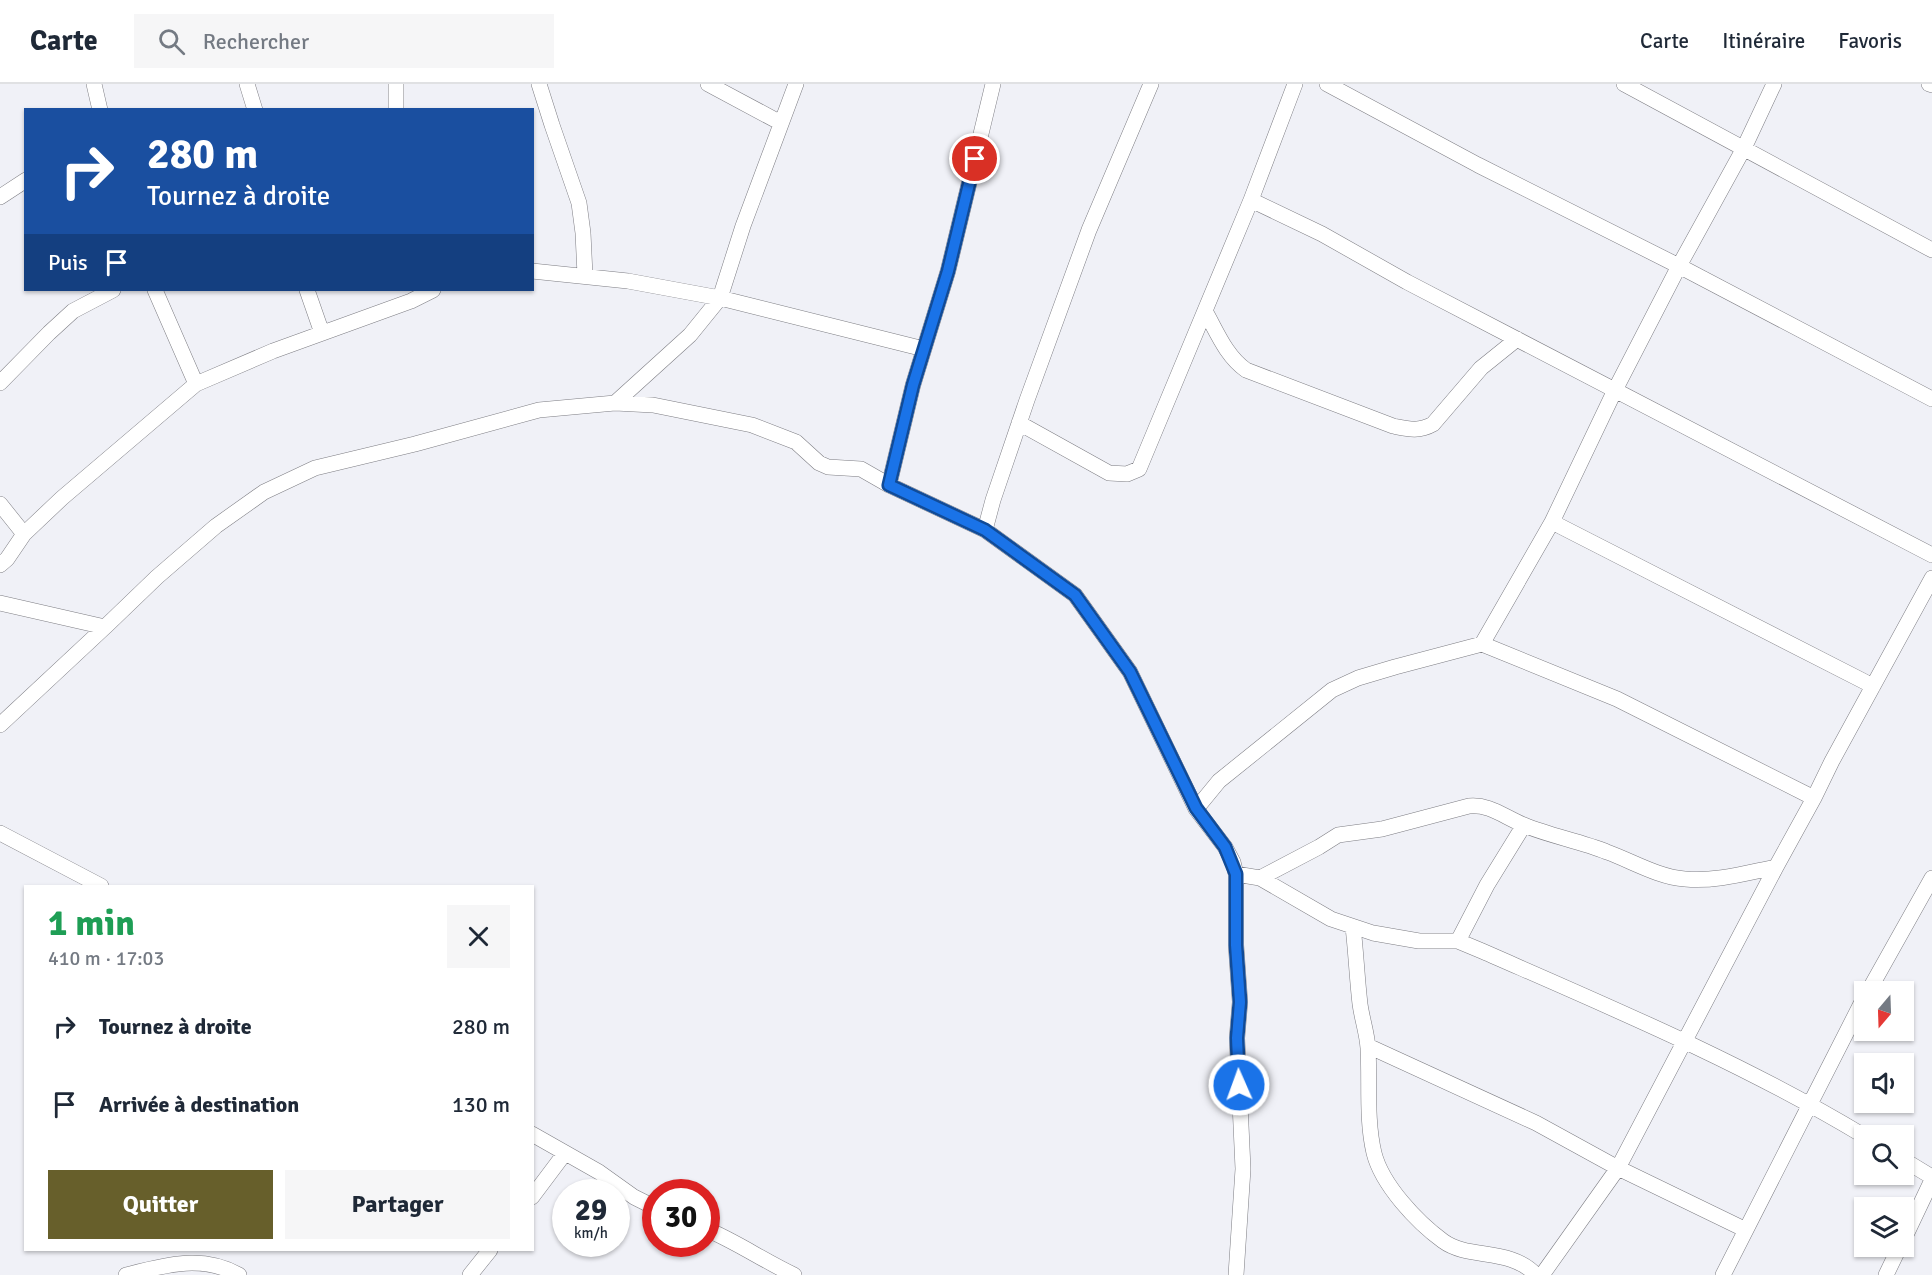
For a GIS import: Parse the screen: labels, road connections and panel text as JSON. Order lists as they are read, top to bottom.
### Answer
{
  "north": "bottom",
  "page": {
    "header": "Carte",
    "search": "Rechercher",
    "nav": ["Carte", "Itinéraire", "Favoris"],
    "turn": ["280 m", "Tournez à droite"],
    "then": "Puis",
    "heading": ["1 min", "410 m · 17:03"],
    "list": [
      {
        "name": "Tournez à droite",
        "value": "280 m"
      },
      {
        "name": "Arrivée à destination",
        "value": "130 m"
      }
    ],
    "buttons": ["Quitter", "Partager"],
    "speed": "29 km/h",
    "limit": "30"
  }
}
